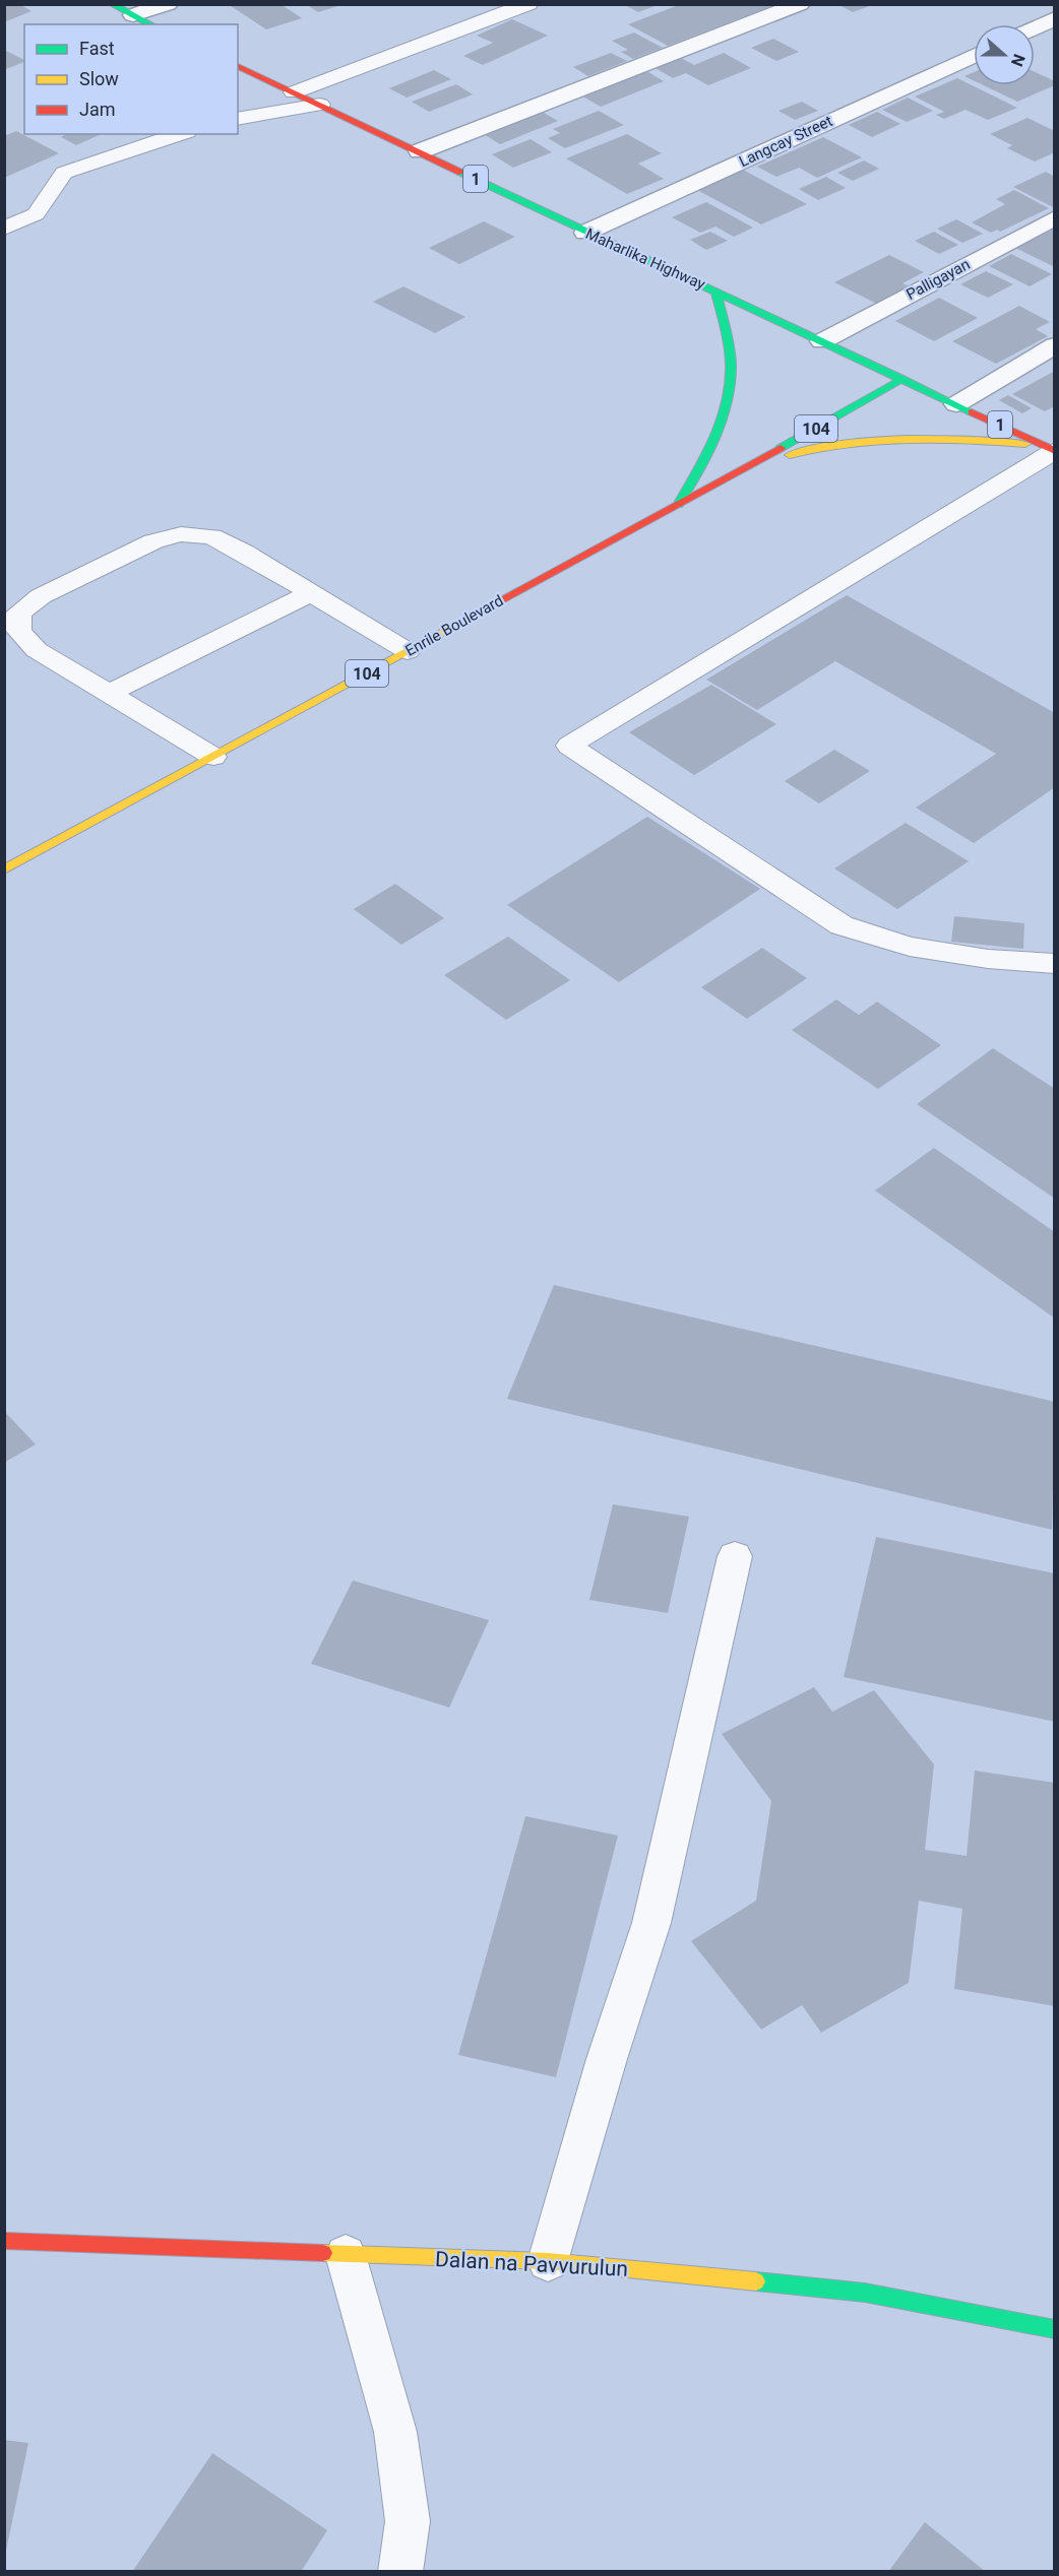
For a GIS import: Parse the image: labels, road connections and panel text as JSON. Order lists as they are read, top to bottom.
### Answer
{
  "streets": {
    "main road": [
      "1",
      "Maharlika Highway",
      "104",
      "Enrile Boulevard",
      "Dalan na Pavvurulun"
    ],
    "street": ["Langcay Street", "Palligayan"]
  },
  "crossings": [
    ["Langcay Street", "Maharlika Highway"],
    ["Maharlika Highway", "Palligayan"],
    ["Maharlika Highway", "Enrile Boulevard"]
  ],
  "legend": ["Fast", "Slow", "Jam"],
  "north": "right"
}
